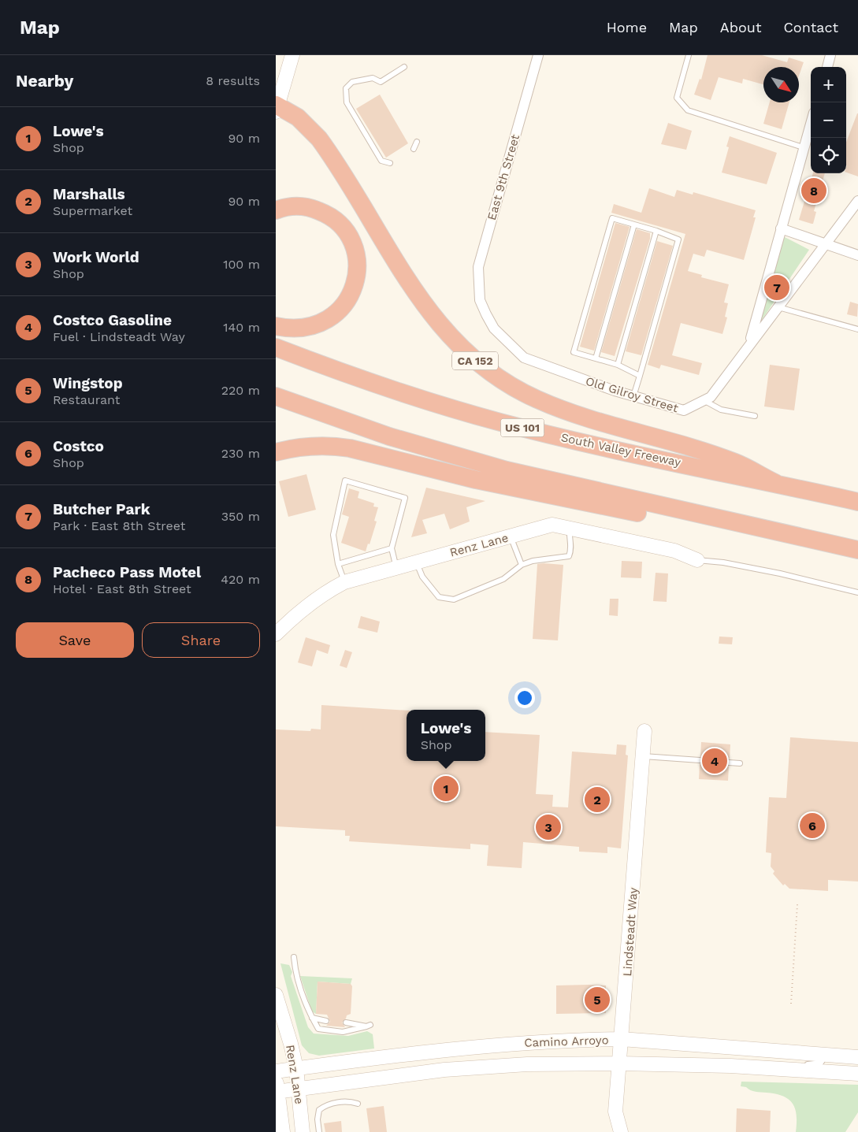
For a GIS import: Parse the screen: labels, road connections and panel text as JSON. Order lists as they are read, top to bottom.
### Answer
{
  "streets": {
    "highway": ["CA 152", "US 101", "South Valley Freeway"],
    "street": [
      "East 9th Street",
      "Old Gilroy Street",
      "Renz Lane",
      "Lindsteadt Way",
      "Camino Arroyo"
    ]
  },
  "crossings": [
    ["East 9th Street", "Old Gilroy Street"],
    ["CA 152", "South Valley Freeway"],
    ["Renz Lane", "Camino Arroyo"],
    ["Lindsteadt Way", "Camino Arroyo"]
  ],
  "north": "bottom right",
  "page": {
    "header": "Map",
    "nav": [
      "Home",
      "Map",
      "About",
      "Contact"
    ],
    "heading": ["Nearby", "8 results"],
    "map_buttons": ["+", "−"],
    "list": [
      {
        "mark": "1",
        "name": "Lowe's",
        "note": "Shop",
        "value": "90 m"
      },
      {
        "mark": "2",
        "name": "Marshalls",
        "note": "Supermarket",
        "value": "90 m"
      },
      {
        "mark": "3",
        "name": "Work World",
        "note": "Shop",
        "value": "100 m"
      },
      {
        "mark": "4",
        "name": "Costco Gasoline",
        "note": "Fuel · Lindsteadt Way",
        "value": "140 m"
      },
      {
        "mark": "5",
        "name": "Wingstop",
        "note": "Restaurant",
        "value": "220 m"
      },
      {
        "mark": "6",
        "name": "Costco",
        "note": "Shop",
        "value": "230 m"
      },
      {
        "mark": "7",
        "name": "Butcher Park",
        "note": "Park · East 8th Street",
        "value": "350 m"
      },
      {
        "mark": "8",
        "name": "Pacheco Pass Motel",
        "note": "Hotel · East 8th Street",
        "value": "420 m"
      }
    ],
    "pins": [
      "8",
      "7",
      "4",
      "1",
      "2",
      "6",
      "3",
      "5"
    ],
    "buttons": ["Save", "Share"],
    "popup": ["Lowe's", "Shop"]
  }
}
